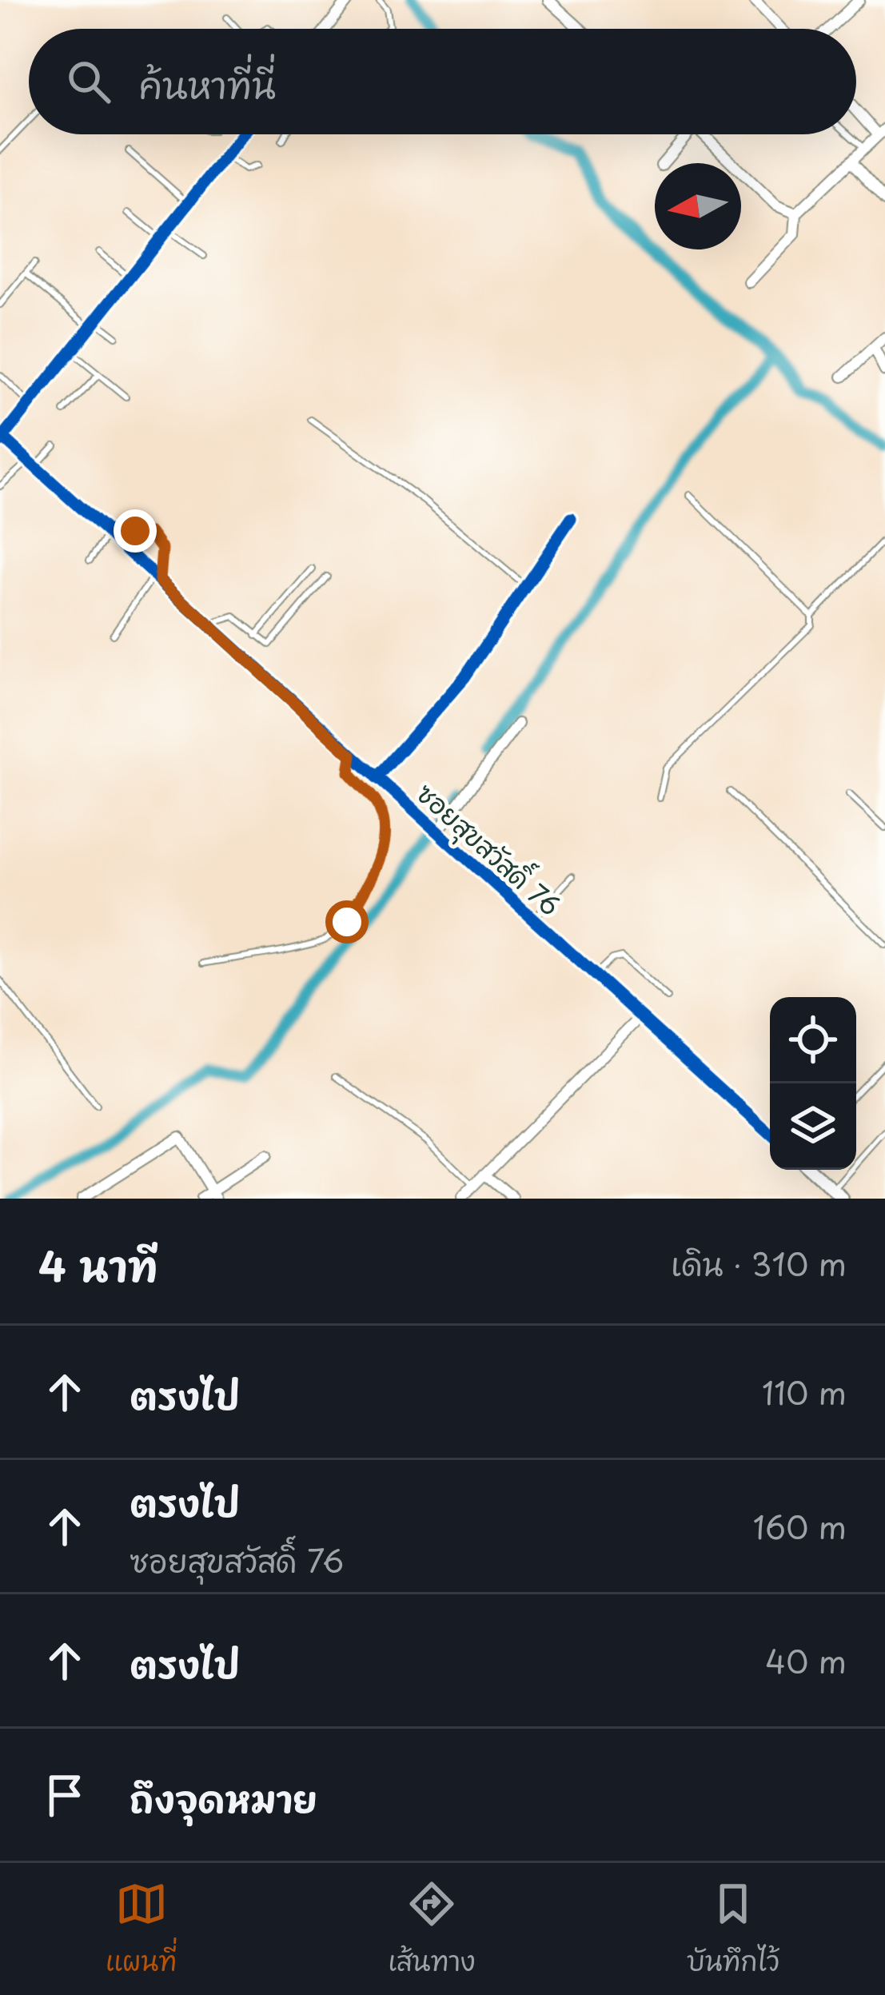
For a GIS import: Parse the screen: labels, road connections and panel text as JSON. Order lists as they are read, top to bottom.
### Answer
{
  "streets": {
    "street": ["ซอยสุขสวัสดิ์ 76"]
  },
  "north": "left",
  "page": {
    "search": "ค้นหาที่นี่",
    "heading": ["4 นาที", "เดิน · 310 m"],
    "list": [
      ["ตรงไป", "110 m"],
      ["ตรงไป", "ซอยสุขสวัสดิ์ 76", "160 m"],
      ["ตรงไป", "40 m"],
      "ถึงจุดหมาย"
    ],
    "nav": ["แผนที่", "เส้นทาง", "บันทึกไว้"]
  }
}
